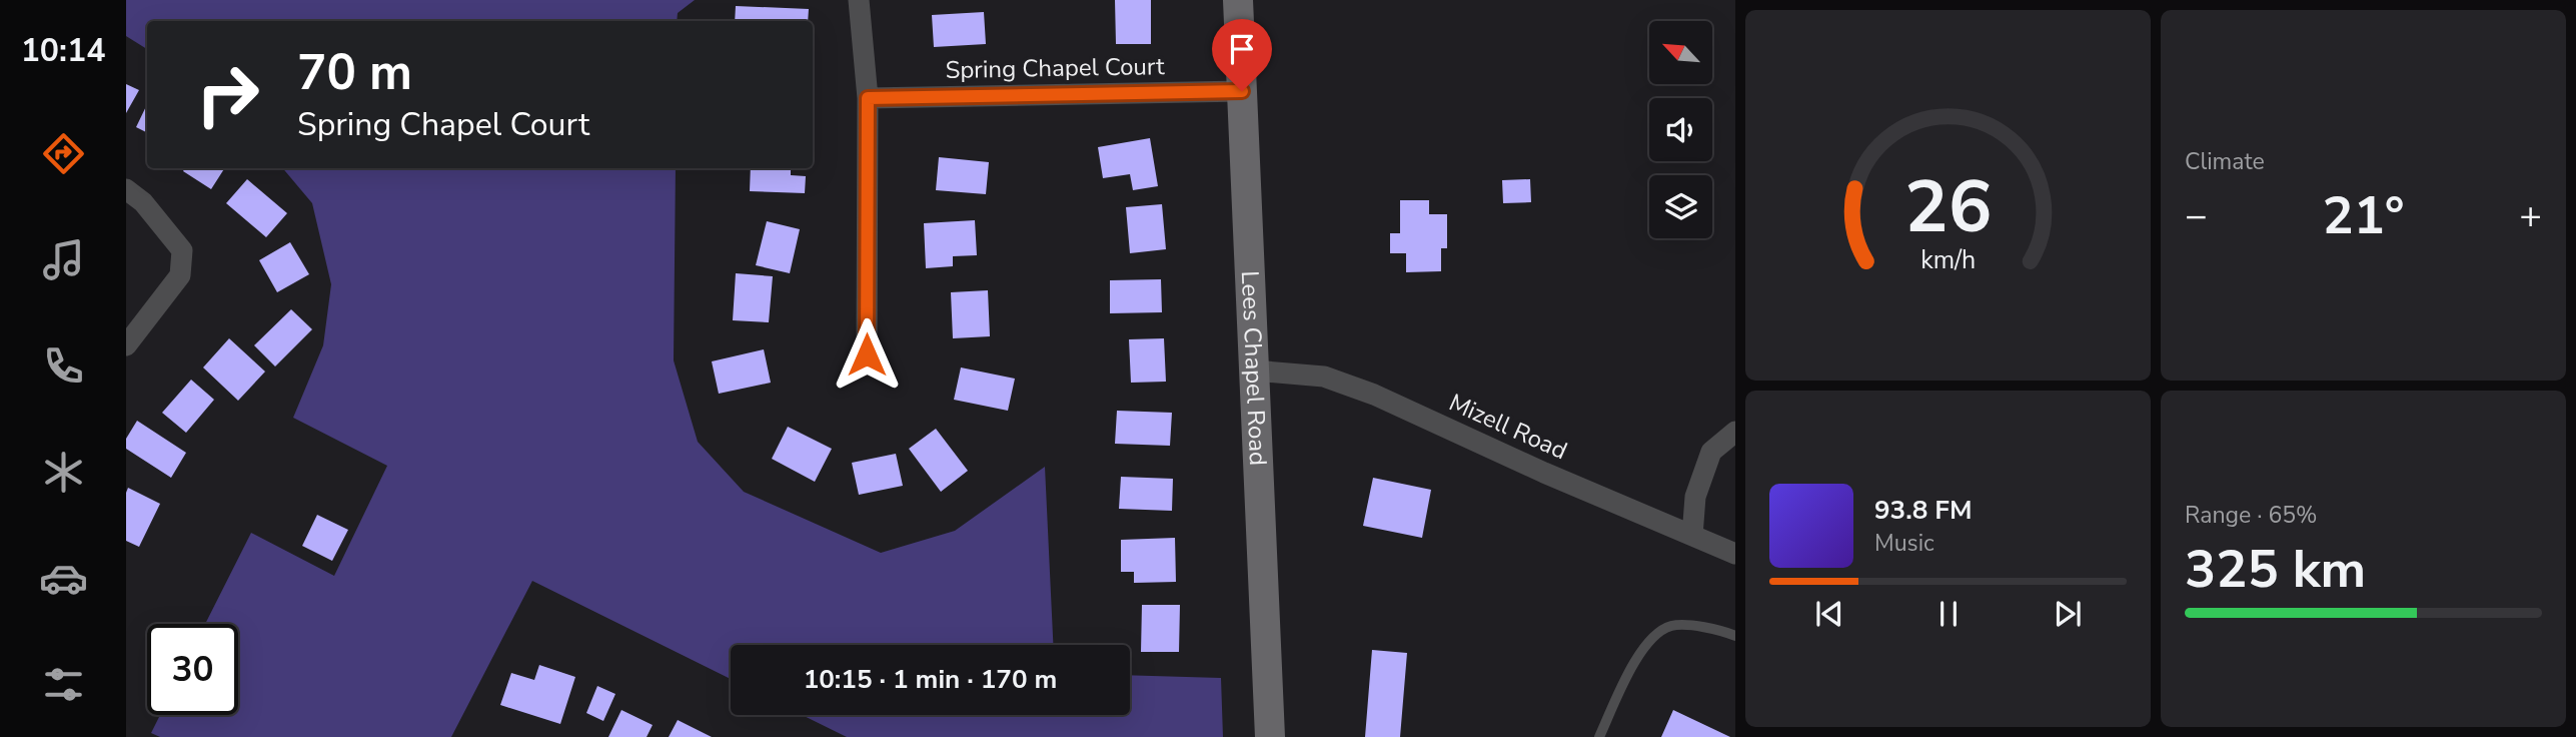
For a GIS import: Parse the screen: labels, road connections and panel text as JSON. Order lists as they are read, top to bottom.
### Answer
{
  "streets": {
    "main road": ["Lees Chapel Road"],
    "street": ["Spring Chapel Court", "Mizell Road"]
  },
  "crossings": [
    ["Spring Chapel Court", "Lees Chapel Road"],
    ["Lees Chapel Road", "Mizell Road"]
  ],
  "north": "top left",
  "page": {
    "tabs": "10:14",
    "tile": [
      "Climate",
      ["Range · 65%", "325 km"]
    ],
    "turn": ["70 m", "Spring Chapel Court"],
    "heat": ["−", "21°", "+"],
    "song": ["93.8 FM", "Music"],
    "limit": "30",
    "trip": "10:15 · 1 min · 170 m",
    "gauge": ["26", "km/h"]
  }
}
